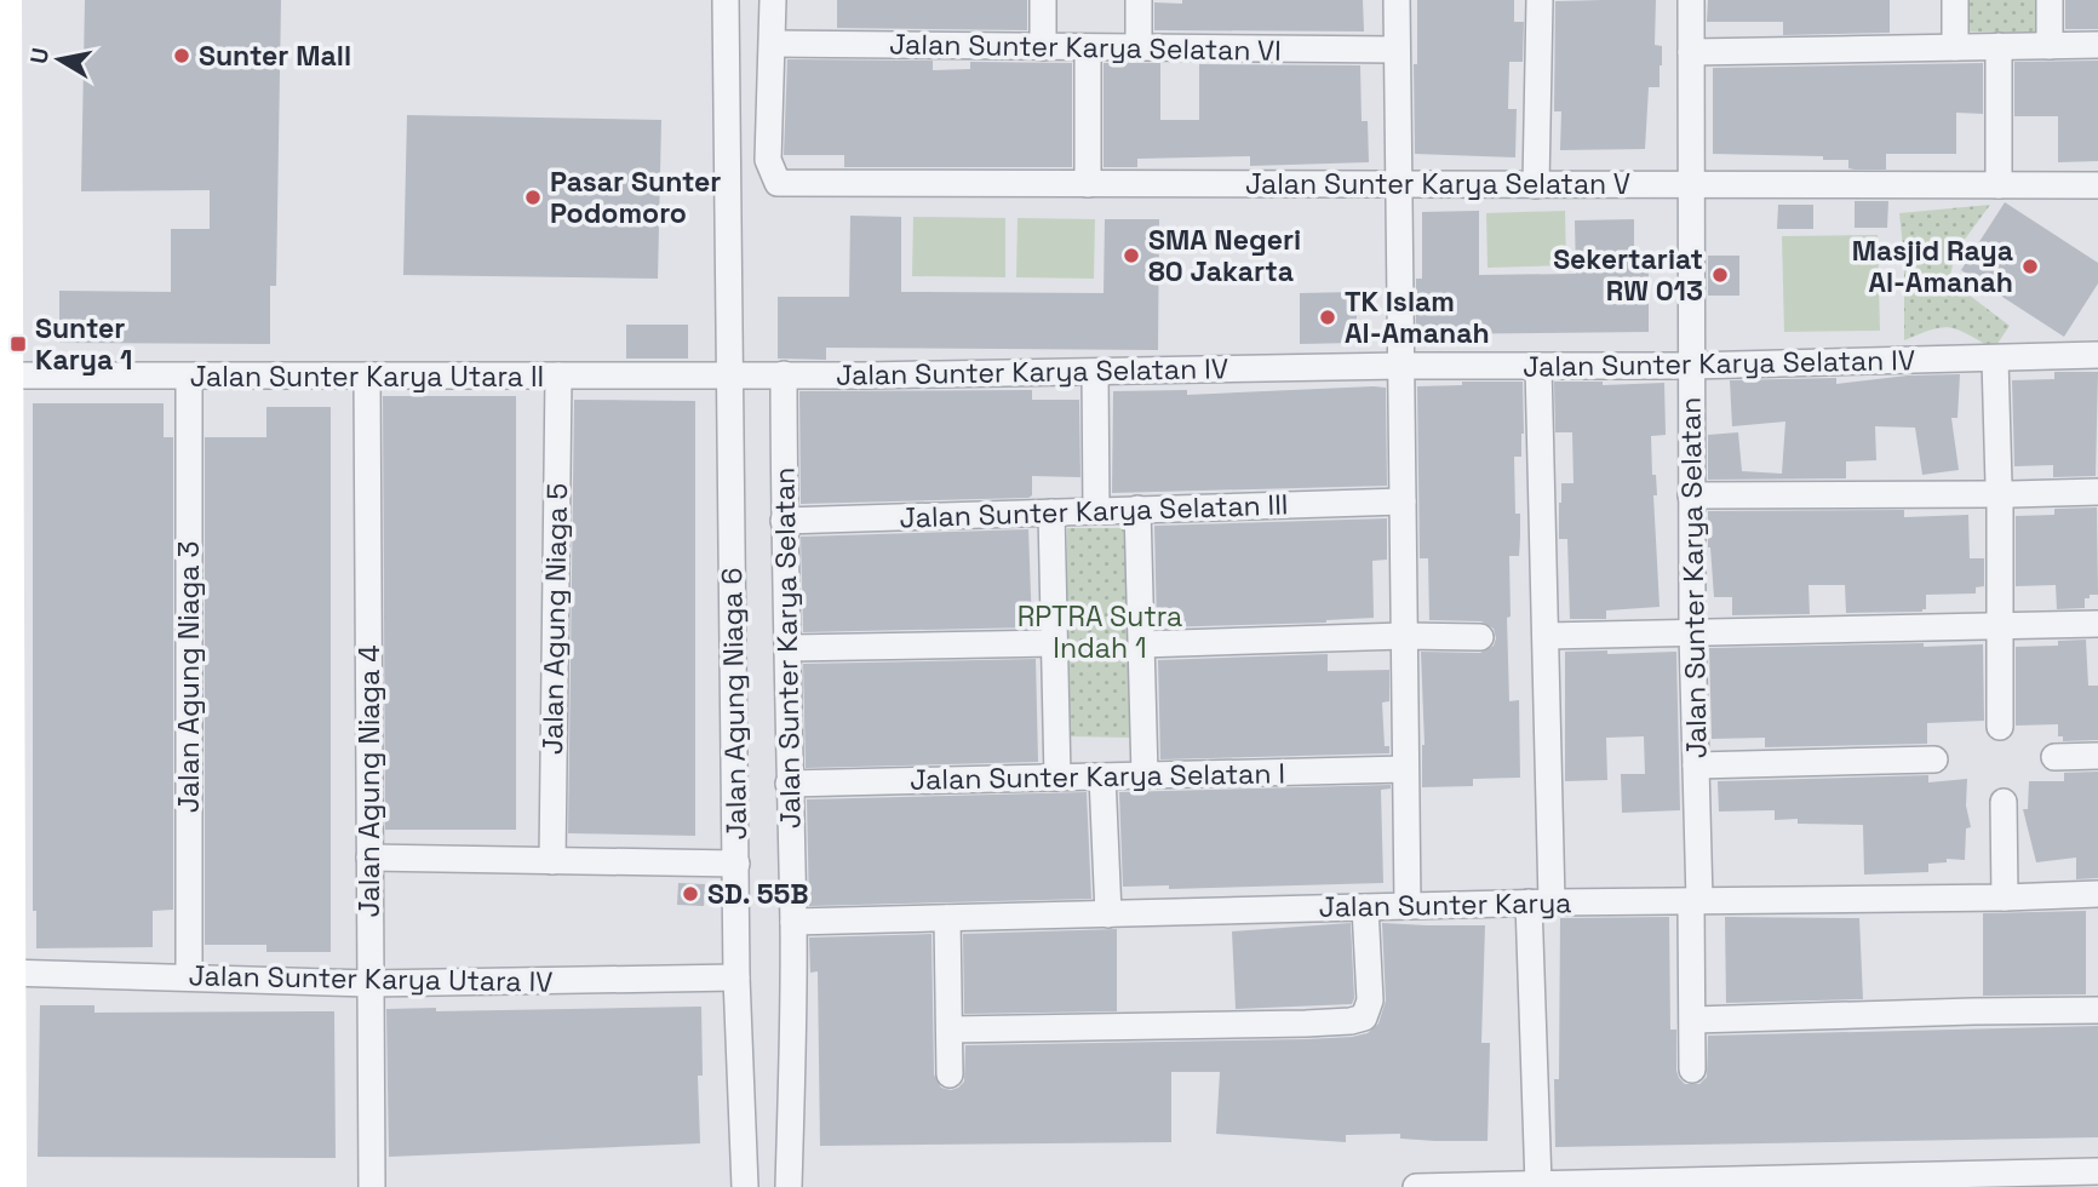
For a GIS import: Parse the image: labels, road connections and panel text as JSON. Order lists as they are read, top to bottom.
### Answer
{
  "streets": {
    "street": [
      "Jalan Sunter Karya Selatan VI",
      "Jalan Sunter Karya Selatan V",
      "Jalan Sunter Karya Selatan IV",
      "Jalan Sunter Karya Utara II",
      "Jalan Sunter Karya Selatan III",
      "Jalan Sunter Karya Selatan",
      "Jalan Agung Niaga 5",
      "Jalan Agung Niaga 3",
      "Jalan Agung Niaga 6",
      "Jalan Sunter Karya Selatan I",
      "Jalan Agung Niaga 4",
      "Jalan Sunter Karya",
      "Jalan Sunter Karya Utara IV"
    ]
  },
  "crossings": [
    ["Jalan Sunter Karya Selatan VI", "Jalan Sunter Karya Selatan V"],
    ["Jalan Sunter Karya Selatan V", "Jalan Sunter Karya Selatan"],
    ["Jalan Sunter Karya Selatan IV", "Jalan Sunter Karya Utara II"],
    ["Jalan Sunter Karya Selatan IV", "Jalan Sunter Karya Selatan"],
    ["Jalan Sunter Karya Selatan IV", "Jalan Agung Niaga 6"],
    ["Jalan Sunter Karya Utara II", "Jalan Agung Niaga 5"],
    ["Jalan Sunter Karya Utara II", "Jalan Agung Niaga 3"],
    ["Jalan Sunter Karya Utara II", "Jalan Agung Niaga 6"],
    ["Jalan Sunter Karya Utara II", "Jalan Agung Niaga 4"],
    ["Jalan Sunter Karya Selatan III", "Jalan Sunter Karya Selatan"],
    ["Jalan Sunter Karya Selatan", "Jalan Sunter Karya Selatan I"],
    ["Jalan Sunter Karya Selatan", "Jalan Sunter Karya"],
    ["Jalan Agung Niaga 3", "Jalan Sunter Karya Utara IV"],
    ["Jalan Agung Niaga 6", "Jalan Sunter Karya Utara IV"],
    ["Jalan Agung Niaga 4", "Jalan Sunter Karya Utara IV"]
  ],
  "parks": ["RPTRA Sutra Indah 1"],
  "places": {
    "other": [
      "Sunter Mall",
      "Pasar Sunter Podomoro",
      "SMA Negeri 80 Jakarta",
      "Masjid Raya Al-Amanah",
      "Sekertariat RW 013",
      "TK Islam Al-Amanah",
      "SD. 55B"
    ],
    "transit": ["Sunter Karya 1"]
  },
  "north": "left"
}
